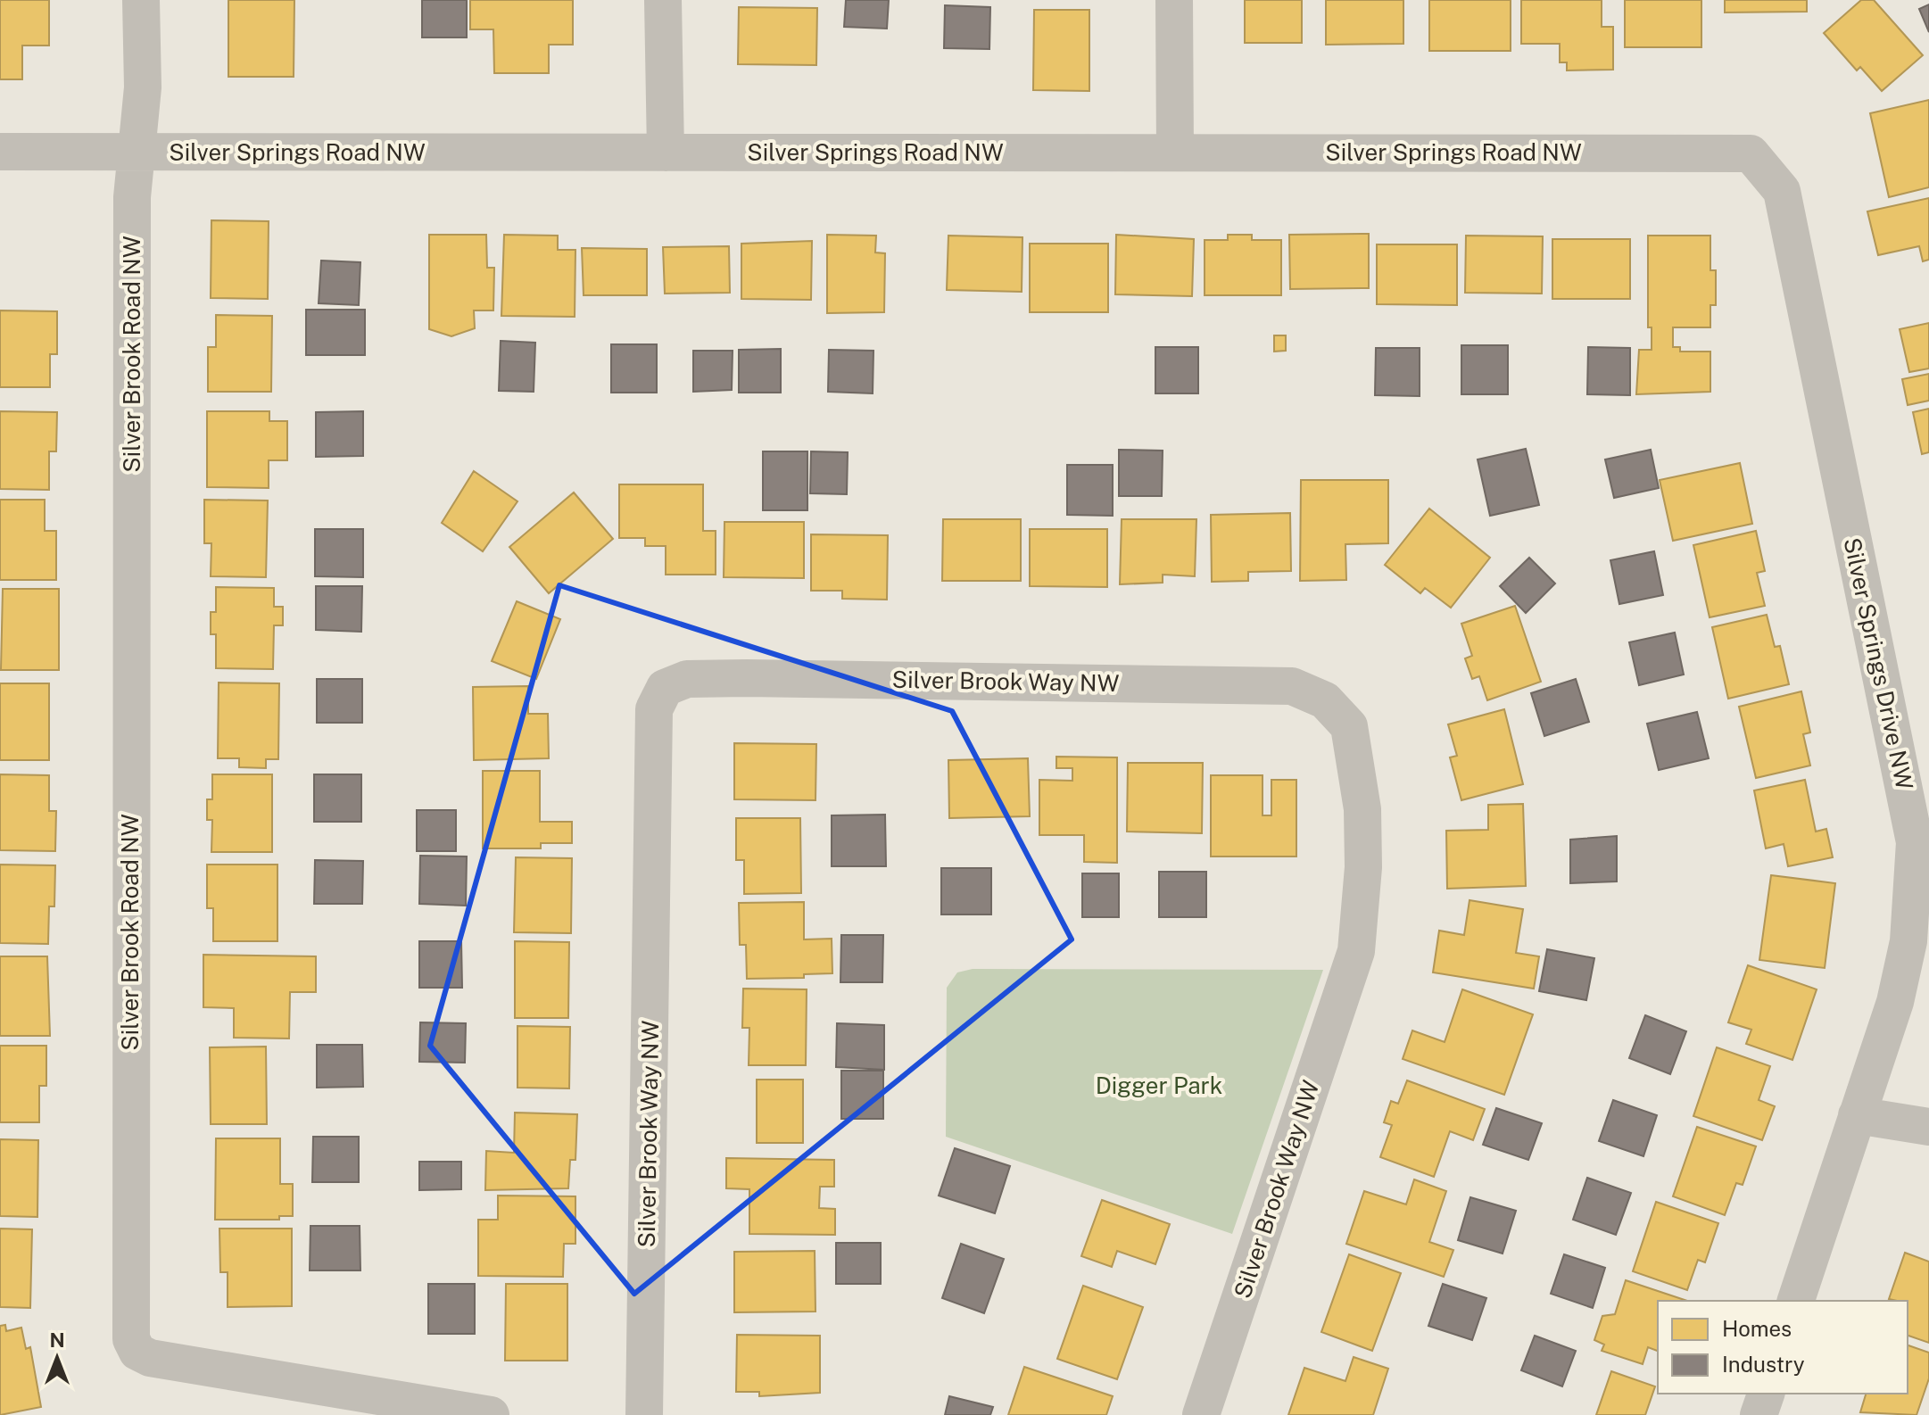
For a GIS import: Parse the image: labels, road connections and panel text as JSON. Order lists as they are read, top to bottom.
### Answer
{
  "streets": {
    "street": [
      "Silver Springs Road NW",
      "Silver Brook Road NW",
      "Silver Springs Drive NW",
      "Silver Brook Way NW"
    ]
  },
  "crossings": [
    ["Silver Springs Road NW", "Silver Brook Road NW"],
    ["Silver Springs Road NW", "Silver Springs Drive NW"]
  ],
  "parks": ["Digger Park"],
  "legend": ["Homes", "Industry"],
  "north": "top"
}
